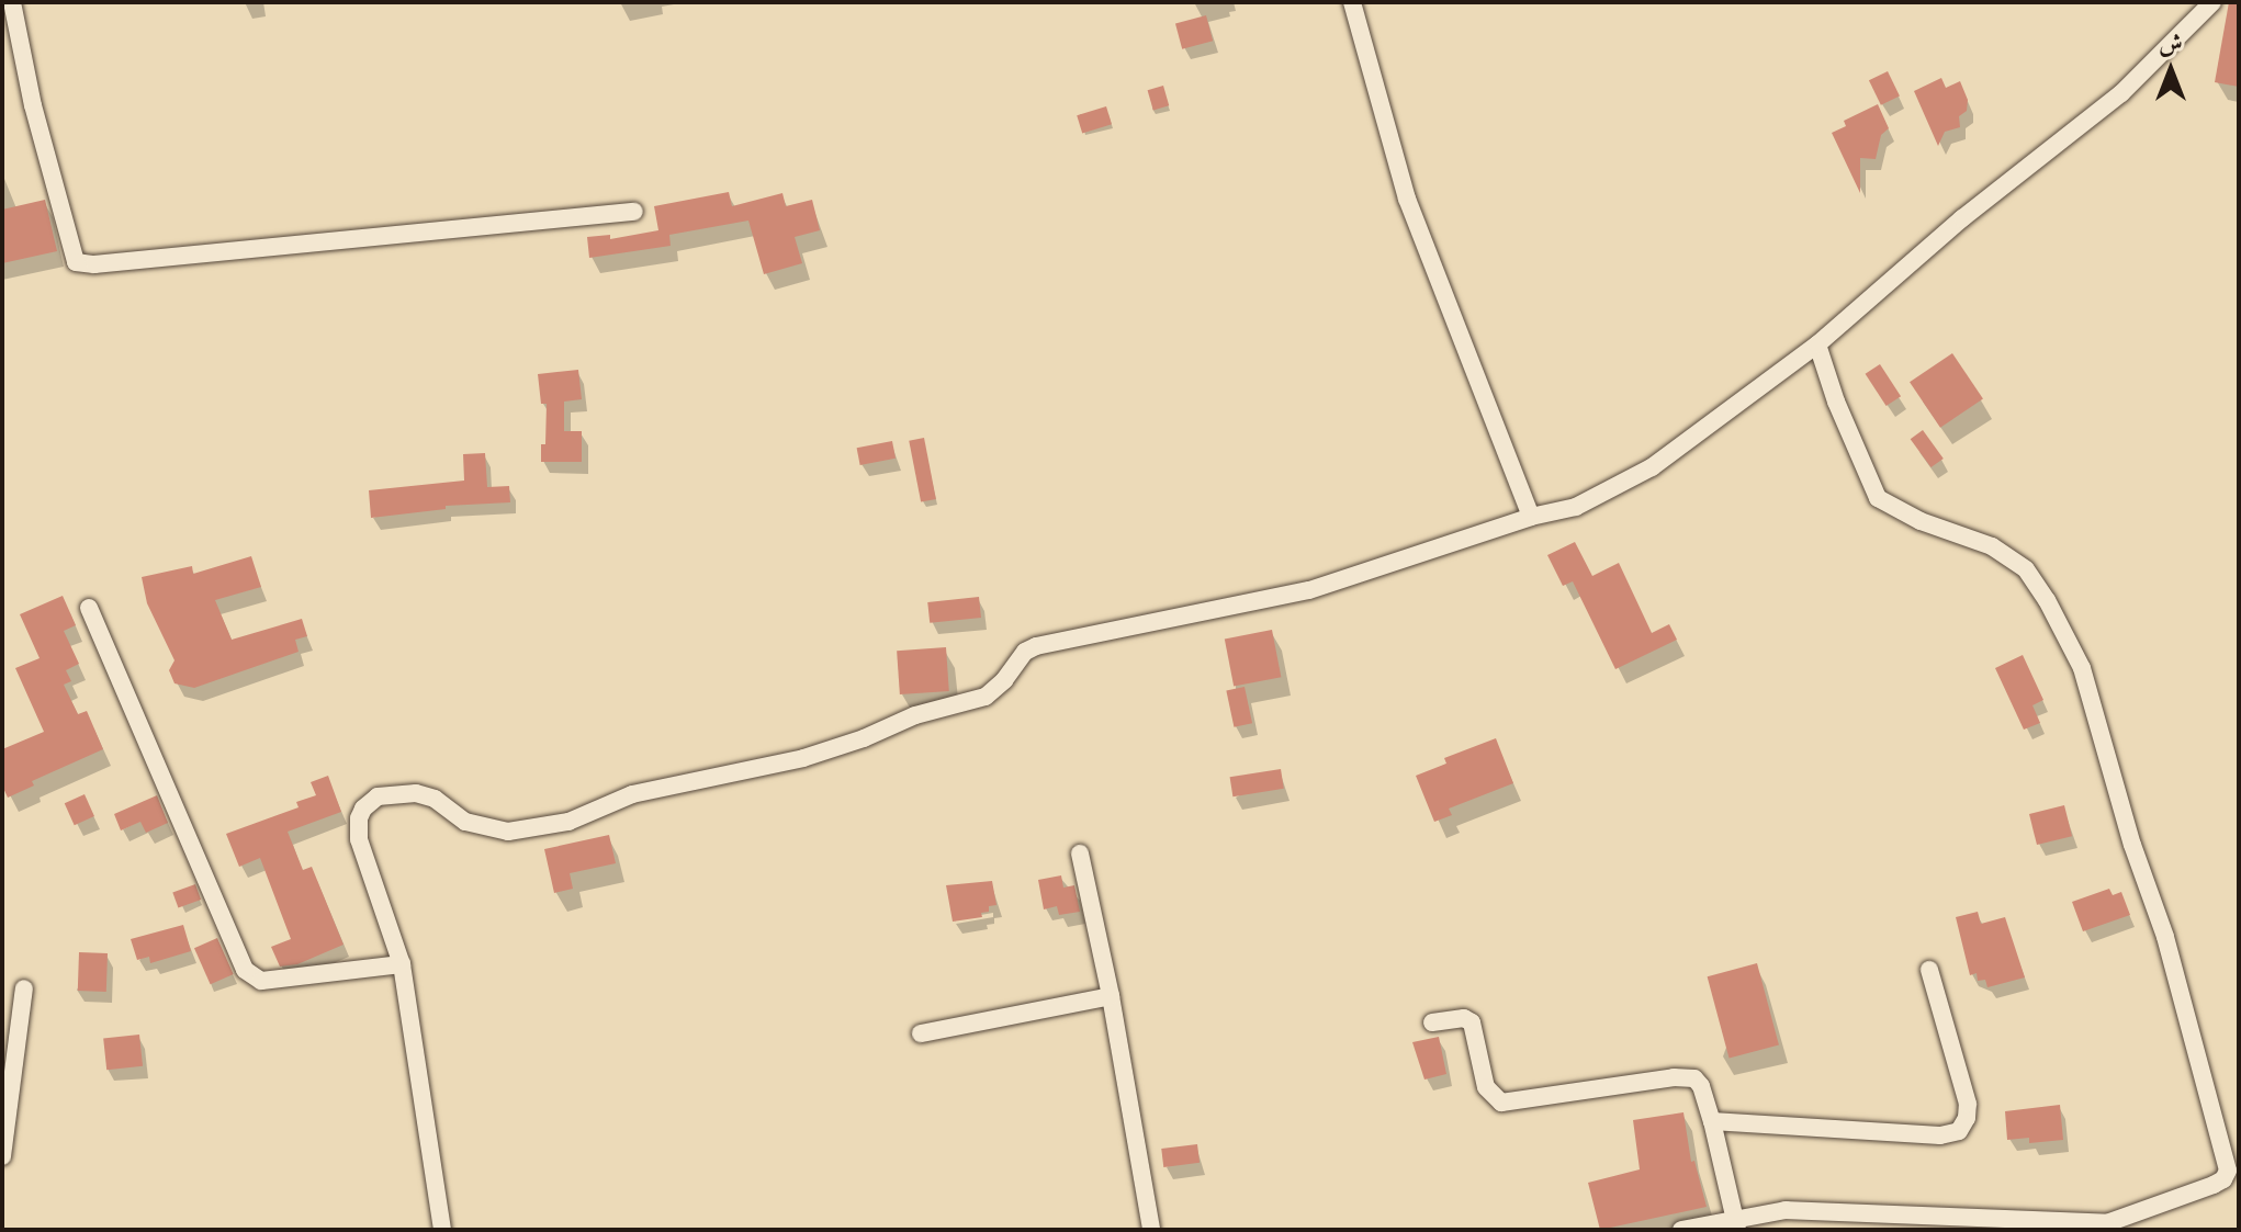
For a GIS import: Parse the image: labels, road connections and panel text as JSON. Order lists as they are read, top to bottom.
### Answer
{
  "north": "top"
}
